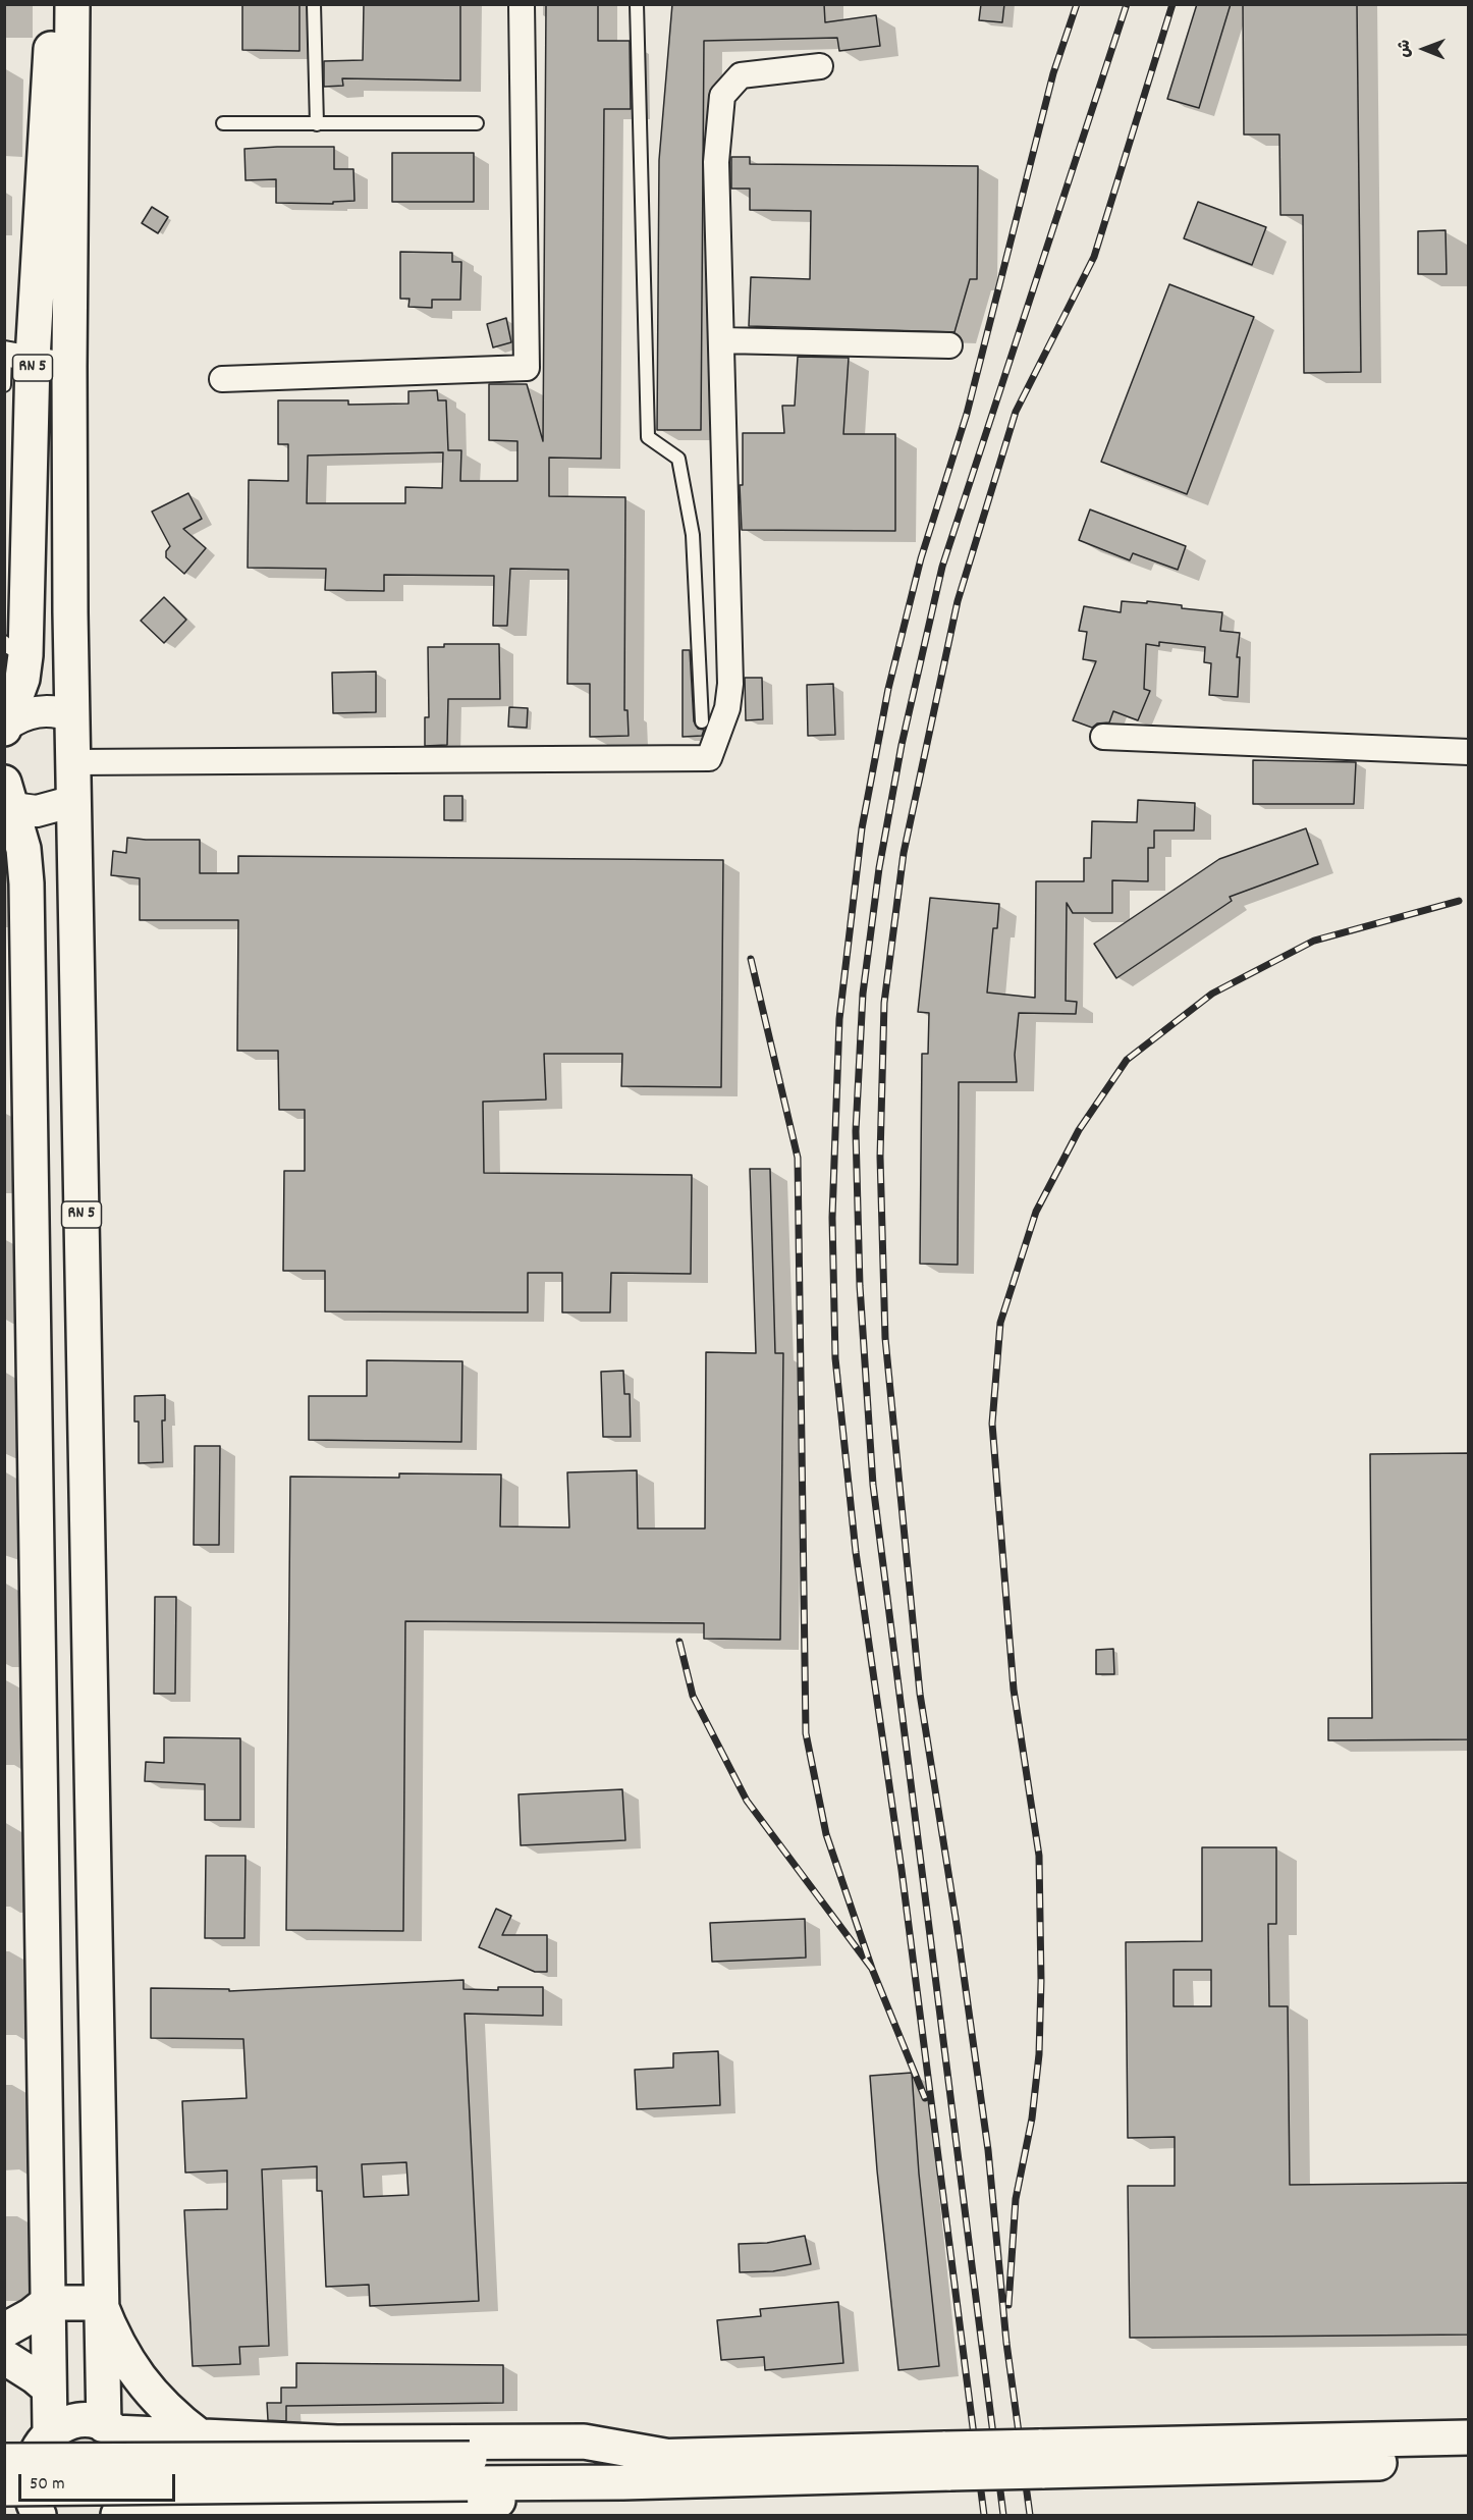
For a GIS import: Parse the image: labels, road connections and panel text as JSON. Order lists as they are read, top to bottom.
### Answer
{
  "streets": {
    "highway": ["RN 5"]
  },
  "scale_bar": "50 m",
  "north": "left"
}
